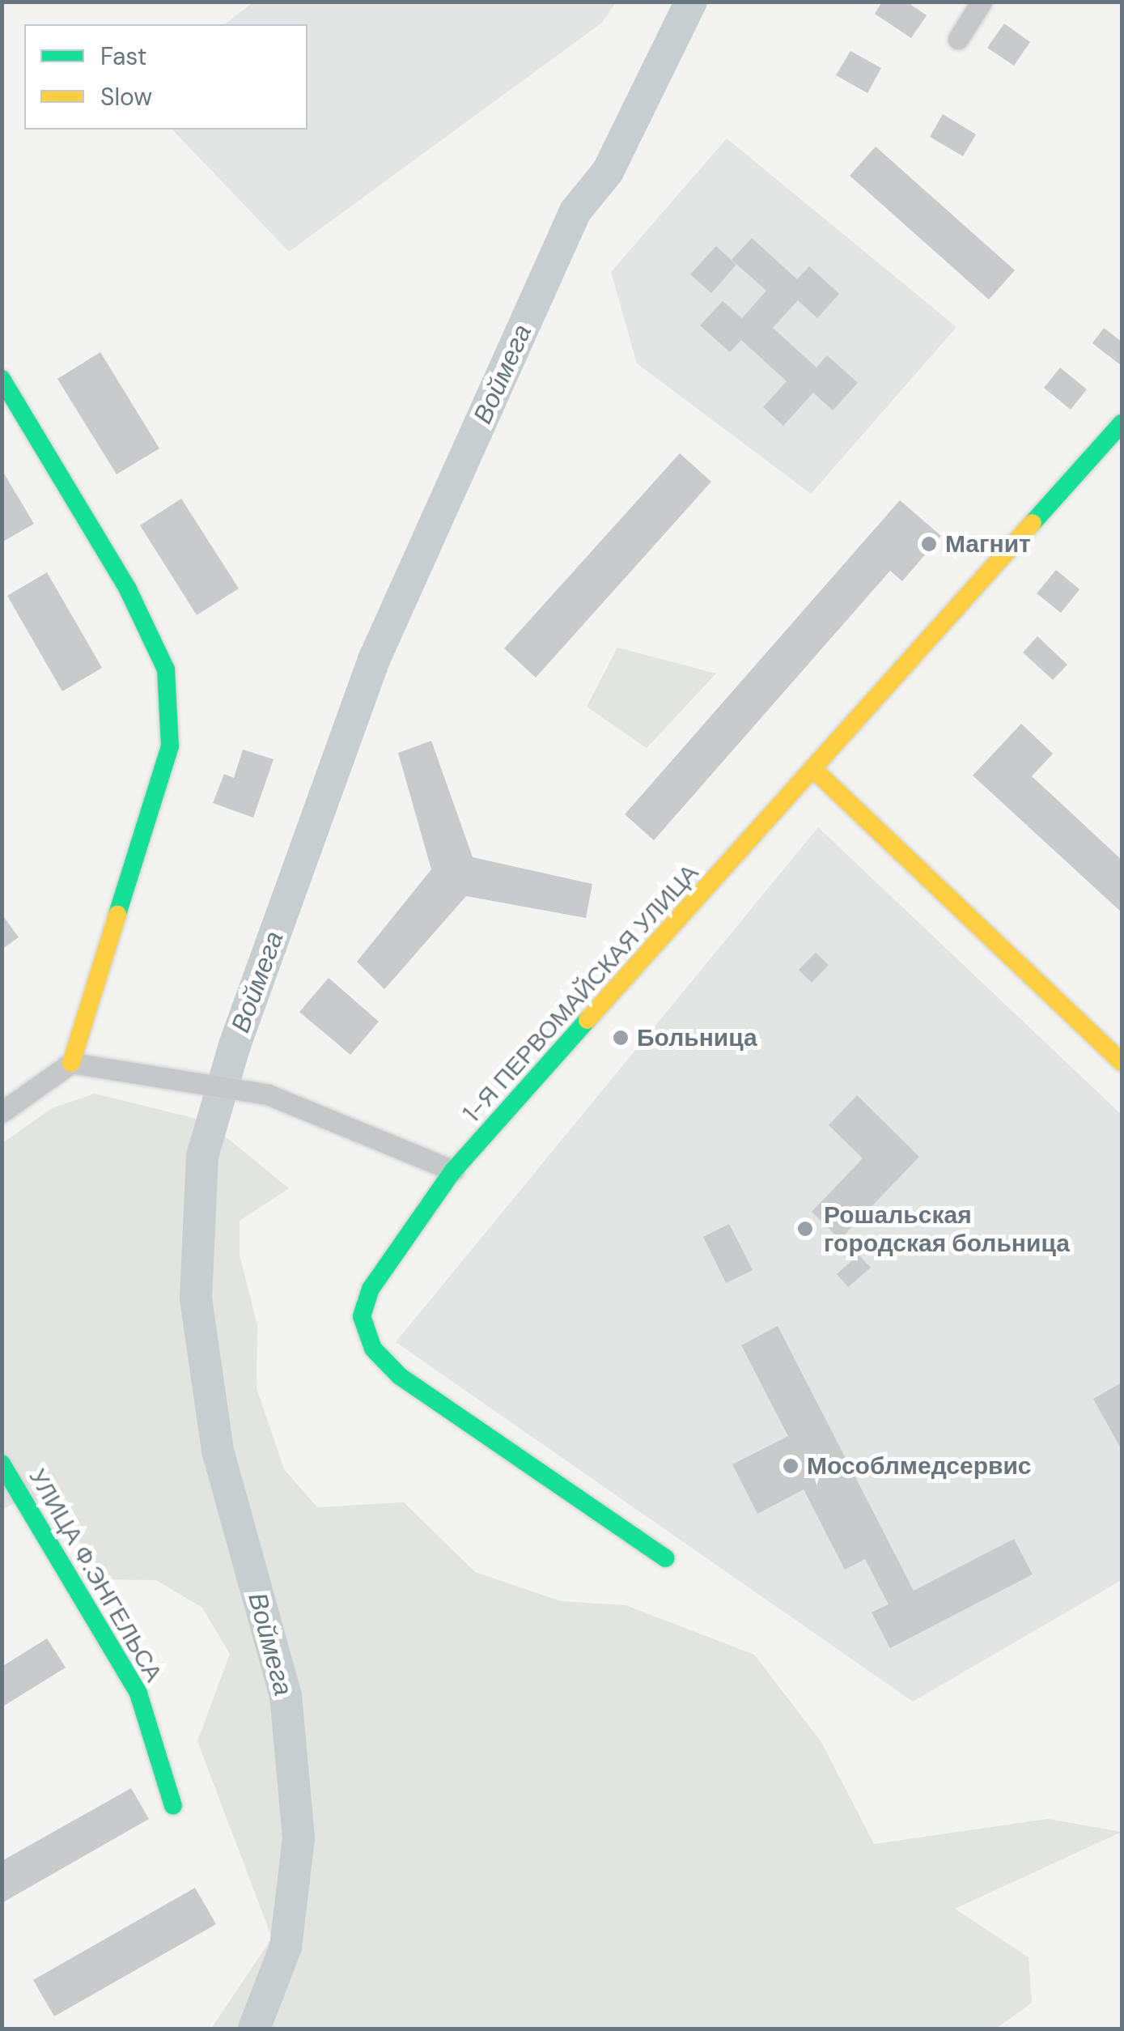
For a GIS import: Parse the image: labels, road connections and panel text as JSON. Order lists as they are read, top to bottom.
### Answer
{
  "streets": {
    "street": ["1-Я ПЕРВОМАЙСКАЯ УЛИЦА", "УЛИЦА Ф.ЭНГЕЛЬСА"]
  },
  "water": ["Воймега"],
  "places": [
    "Магнит",
    "Больница",
    "Рошальская городская больница",
    "Мособлмедсервис"
  ],
  "legend": ["Fast", "Slow"]
}
